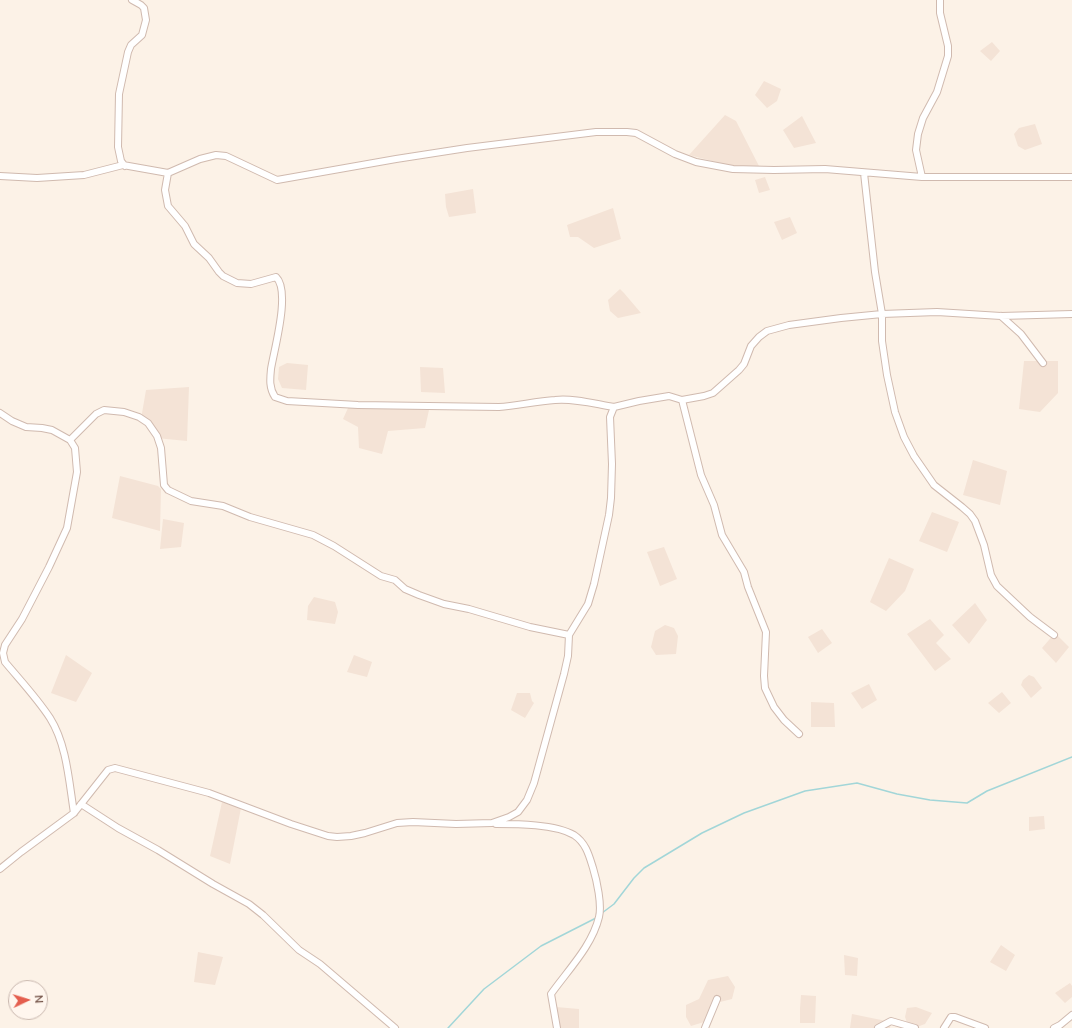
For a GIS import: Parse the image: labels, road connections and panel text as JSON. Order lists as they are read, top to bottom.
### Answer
{
  "north": "right"
}
